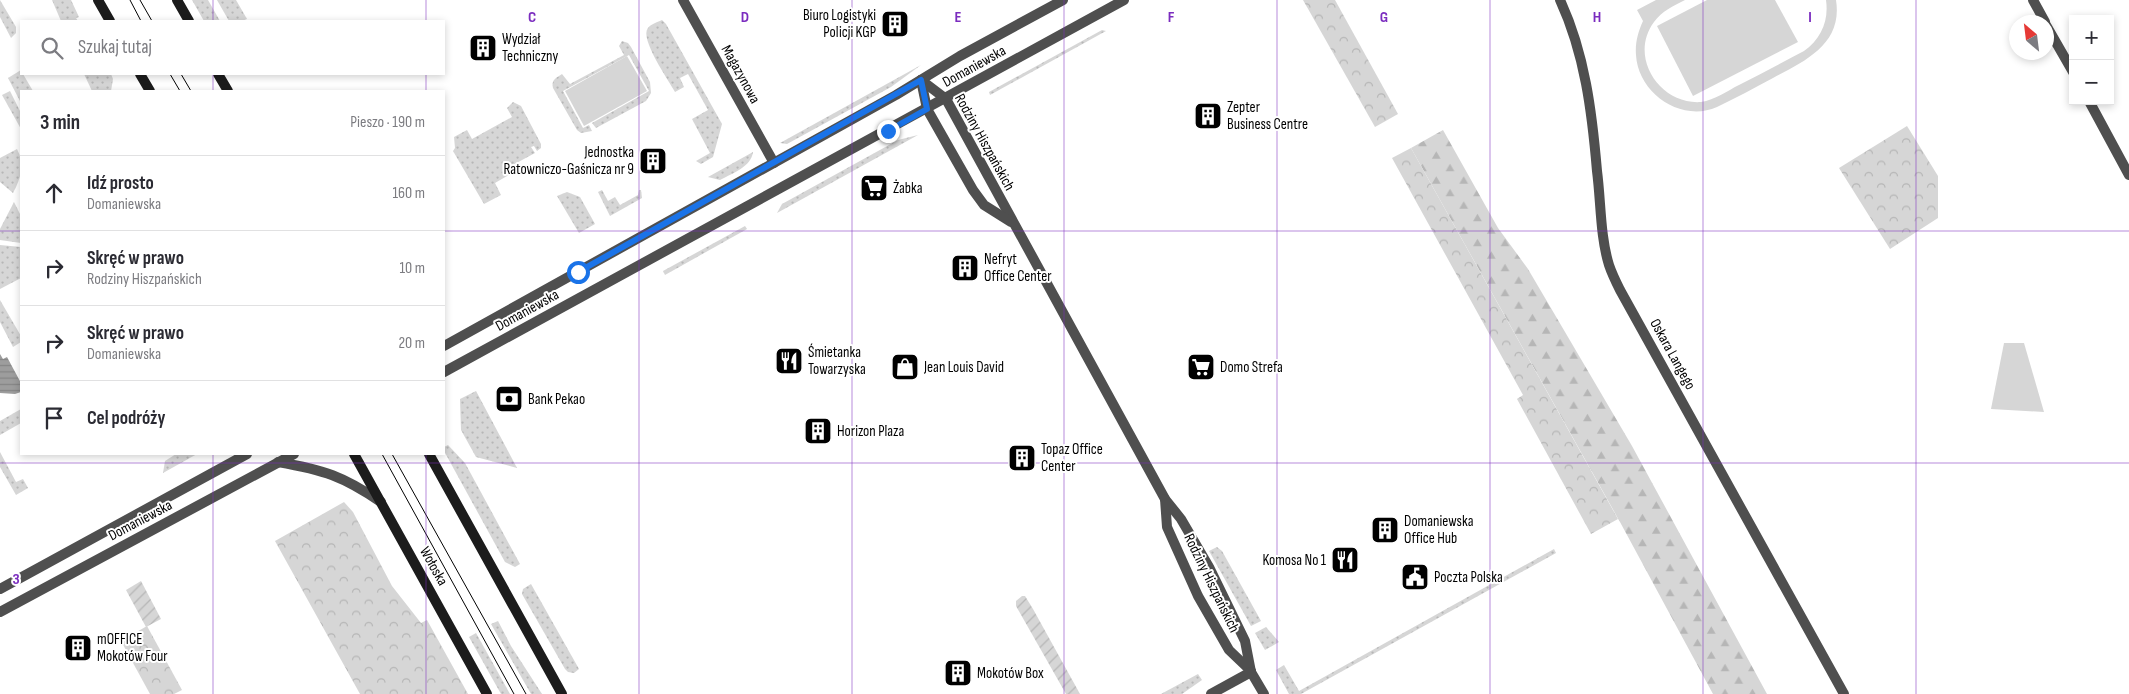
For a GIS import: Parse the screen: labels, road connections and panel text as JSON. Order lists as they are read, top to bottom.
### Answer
{
  "streets": {
    "main road": ["Wołoska"],
    "street": [
      "Domaniewska",
      "Magazynowa",
      "Rodziny Hiszpańskich",
      "Oskara Langego"
    ]
  },
  "crossings": [
    ["Domaniewska", "Magazynowa"],
    ["Domaniewska", "Rodziny Hiszpańskich"]
  ],
  "places": {
    "building": [
      "Biuro Logistyki Policji KGP",
      "Wydział Techniczny",
      "Zepter Business Centre",
      "Jednostka Ratowniczo-Gaśnicza nr 9",
      "Nefryt Office Center",
      "Horizon Plaza",
      "Topaz Office Center",
      "Domaniewska Office Hub",
      "mOFFICE Mokotów Four",
      "Mokotów Box"
    ],
    "supermarket": ["Żabka", "Domo Strefa"],
    "restaurant": ["Śmietanka Towarzyska", "Komosa No 1"],
    "shop": ["Jean Louis David"],
    "bank": ["Bank Pekao"],
    "public building": ["Poczta Polska"]
  },
  "north": "top left",
  "page": {
    "map_buttons": ["+", "−"],
    "search": "Szukaj tutaj",
    "heading": ["3 min", "Pieszo · 190 m"],
    "list": [
      ["Idź prosto", "Domaniewska", "160 m"],
      ["Skręć w prawo", "Rodziny Hiszpańskich", "10 m"],
      ["Skręć w prawo", "Domaniewska", "20 m"],
      "Cel podróży"
    ]
  },
  "grid": {
    "columns": [
      "C",
      "D",
      "E",
      "F",
      "G",
      "H",
      "I"
    ],
    "rows": ["3"]
  }
}
